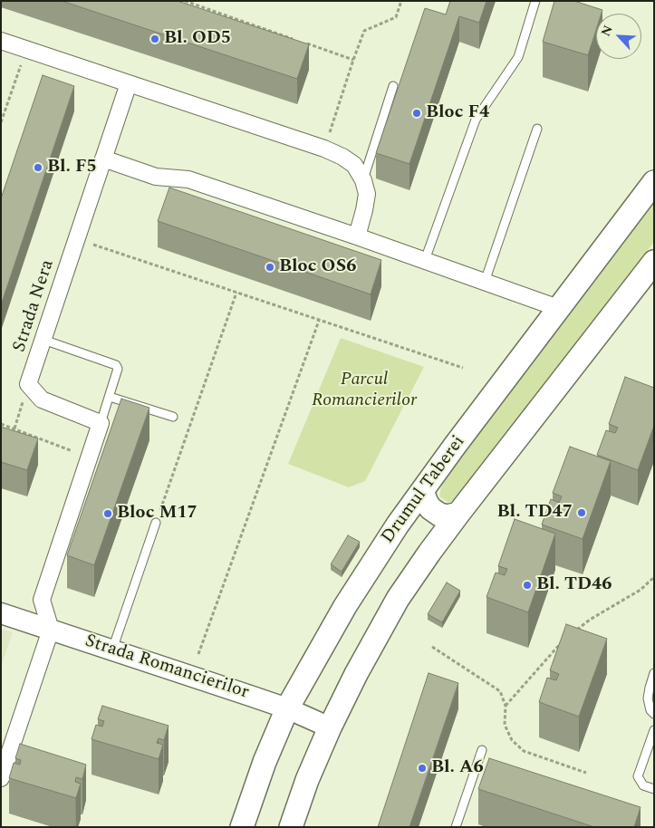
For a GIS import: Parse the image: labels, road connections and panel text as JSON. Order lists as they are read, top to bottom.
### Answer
{
  "streets": {
    "main road": ["Drumul Taberei"],
    "street": ["Strada Nera", "Strada Romancierilor"]
  },
  "crossings": [
    ["Drumul Taberei", "Strada Romancierilor"]
  ],
  "parks": ["Parcul Romancierilor"],
  "places": [
    "Bl. OD5",
    "Bloc F4",
    "Bl. F5",
    "Bloc OS6",
    "Bl. TD47",
    "Bloc M17",
    "Bl. TD46",
    "Bl. A6"
  ],
  "north": "top left"
}
